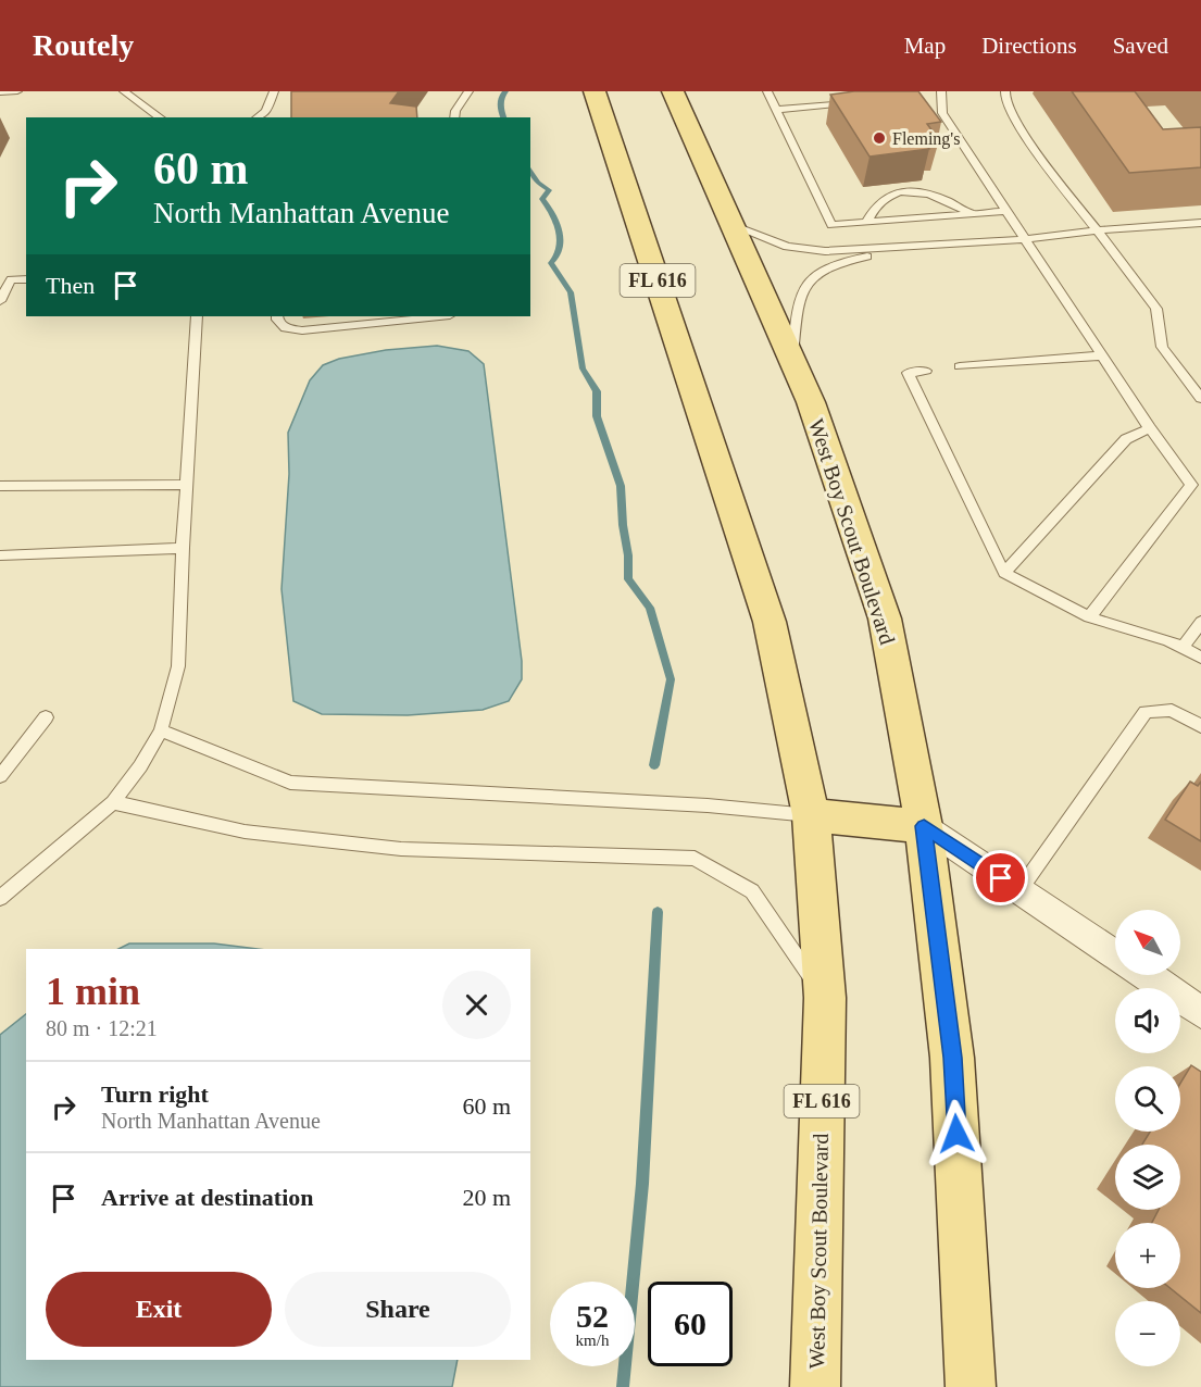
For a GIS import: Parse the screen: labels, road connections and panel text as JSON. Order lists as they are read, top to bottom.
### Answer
{
  "streets": {
    "main road": ["FL 616", "West Boy Scout Boulevard"]
  },
  "places": ["Fleming's"],
  "north": "top left",
  "page": {
    "header": "Routely",
    "nav": ["Map", "Directions", "Saved"],
    "turn": ["60 m", "North Manhattan Avenue"],
    "then": "Then",
    "map_buttons": ["+", "−"],
    "heading": ["1 min", "80 m · 12:21"],
    "list": [
      {
        "name": "Turn right",
        "note": "North Manhattan Avenue",
        "value": "60 m"
      },
      {
        "name": "Arrive at destination",
        "value": "20 m"
      }
    ],
    "buttons": ["Exit", "Share"],
    "speed": "52 km/h",
    "limit": "60"
  }
}
